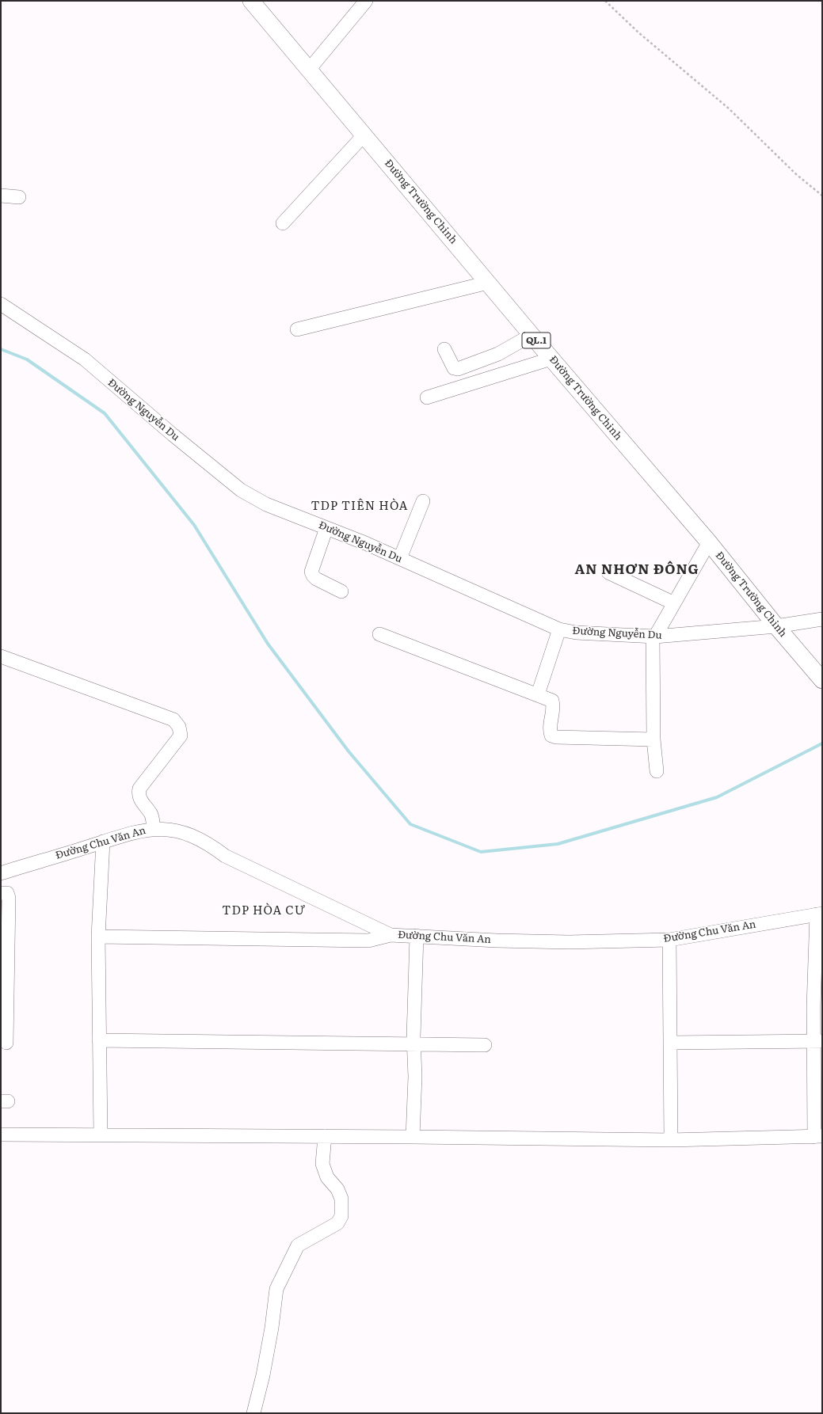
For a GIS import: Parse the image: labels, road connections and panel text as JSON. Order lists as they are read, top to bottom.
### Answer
{
  "streets": {
    "main road": ["Đường Trường Chinh", "QL.1"],
    "street": ["Đường Nguyễn Du", "Đường Chu Văn An"]
  },
  "crossings": [
    ["Đường Trường Chinh", "Đường Nguyễn Du"]
  ],
  "districts": ["TDP TIÊN HÒA", "AN NHƠN ĐÔNG", "TDP HÒA CƯ"]
}
